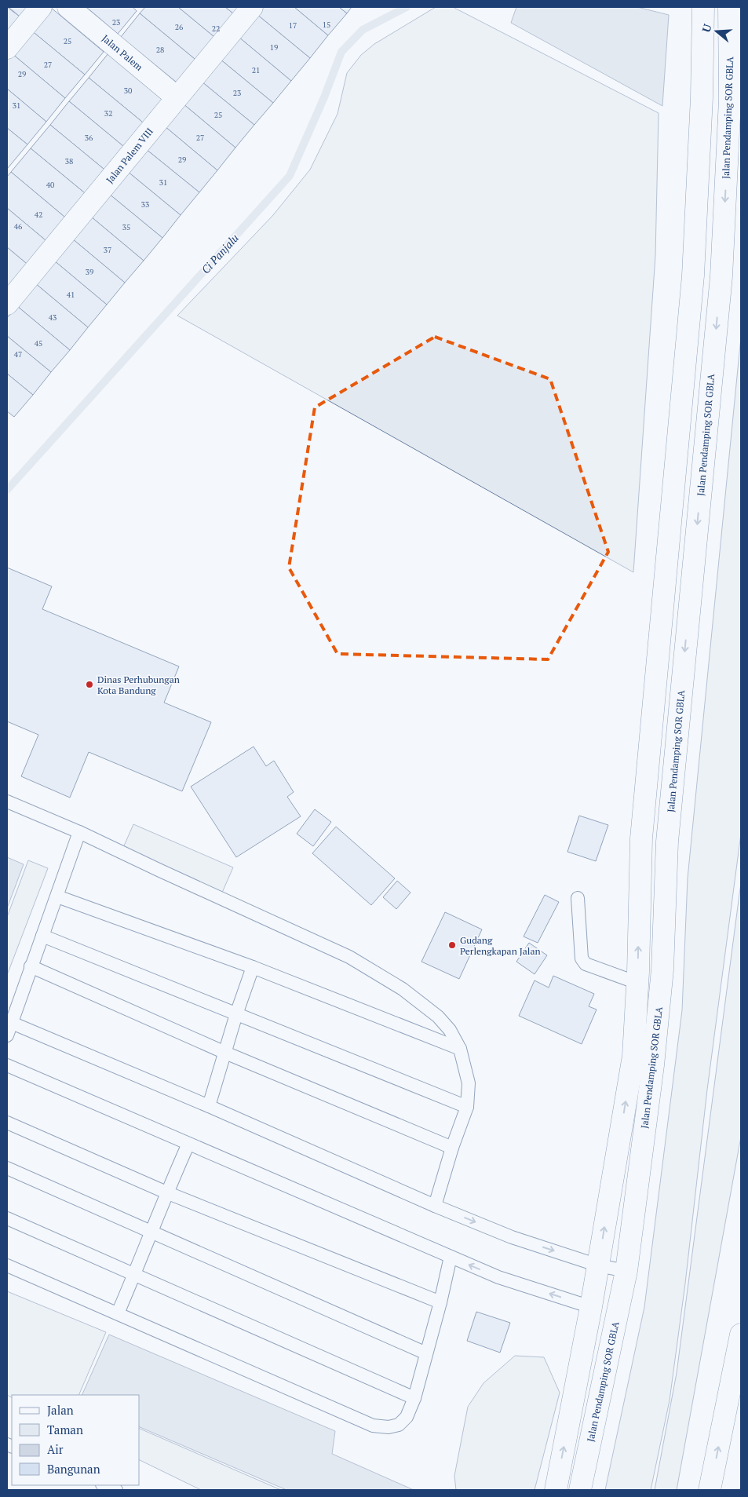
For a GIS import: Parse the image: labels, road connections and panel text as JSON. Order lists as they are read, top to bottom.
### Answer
{
  "streets": {
    "main road": ["Jalan Palem", "Jalan Pendamping SOR GBLA", "Jalan Palem VIII"]
  },
  "crossings": [
    ["Jalan Palem", "Jalan Palem VIII"]
  ],
  "water": ["Ci Panjalu"],
  "places": ["Dinas Perhubungan Kota Bandung", "Gudang Perlengkapan Jalan"],
  "house_numbers": [
    "23",
    "15",
    "17",
    "26",
    "22",
    "25",
    "19",
    "28",
    "27",
    "21",
    "29",
    "30",
    "23",
    "31",
    "32",
    "25",
    "36",
    "27",
    "29",
    "38",
    "31",
    "40",
    "33",
    "42",
    "46",
    "35",
    "37",
    "39",
    "41",
    "43",
    "45",
    "47"
  ],
  "legend": [
    "Jalan",
    "Taman",
    "Air",
    "Bangunan"
  ],
  "north": "left"
}
